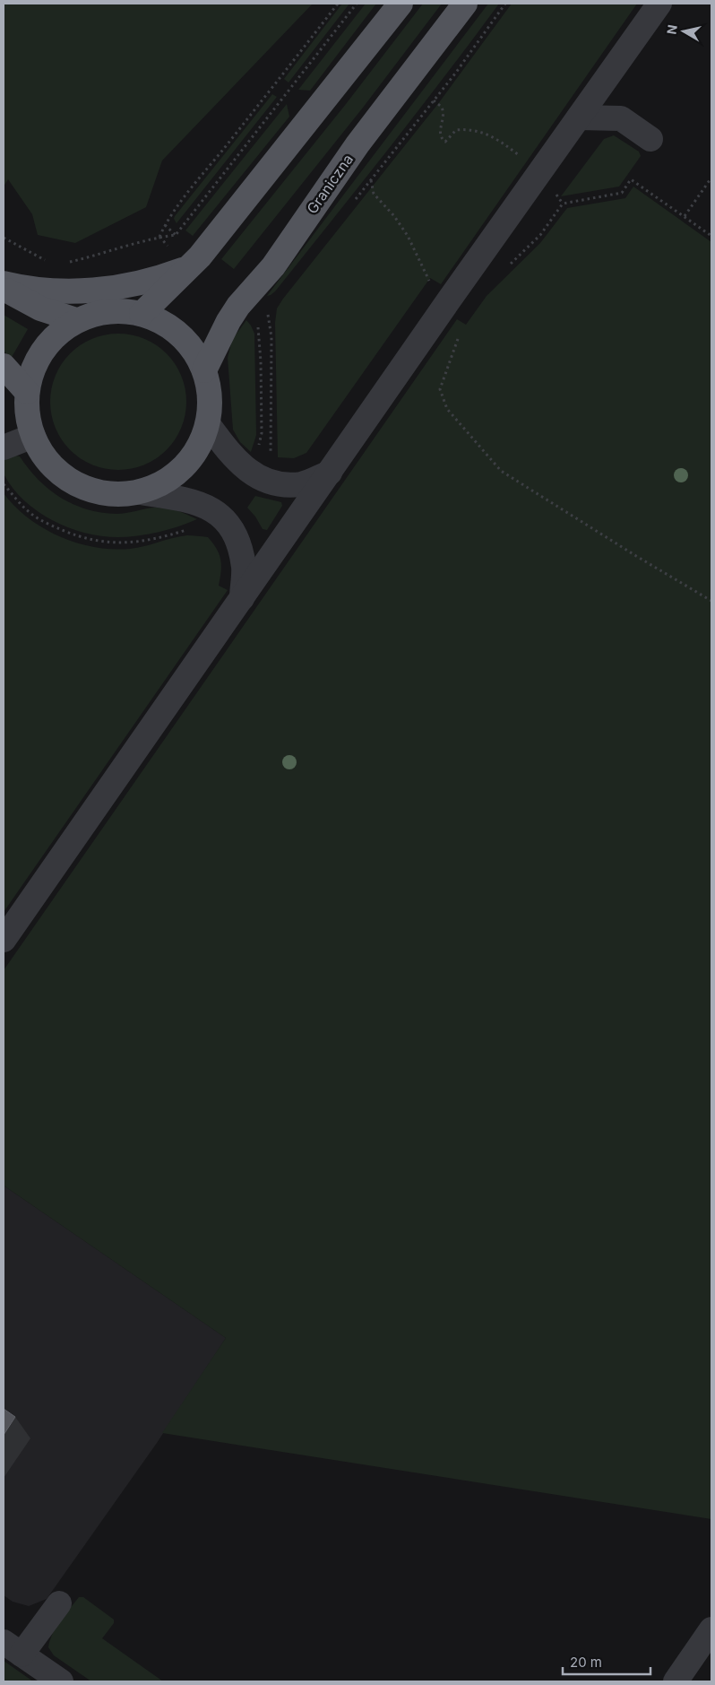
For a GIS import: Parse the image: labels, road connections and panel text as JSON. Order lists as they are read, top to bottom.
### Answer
{
  "streets": {
    "main road": ["Graniczna"]
  },
  "scale_bar": "20 m",
  "north": "left"
}
